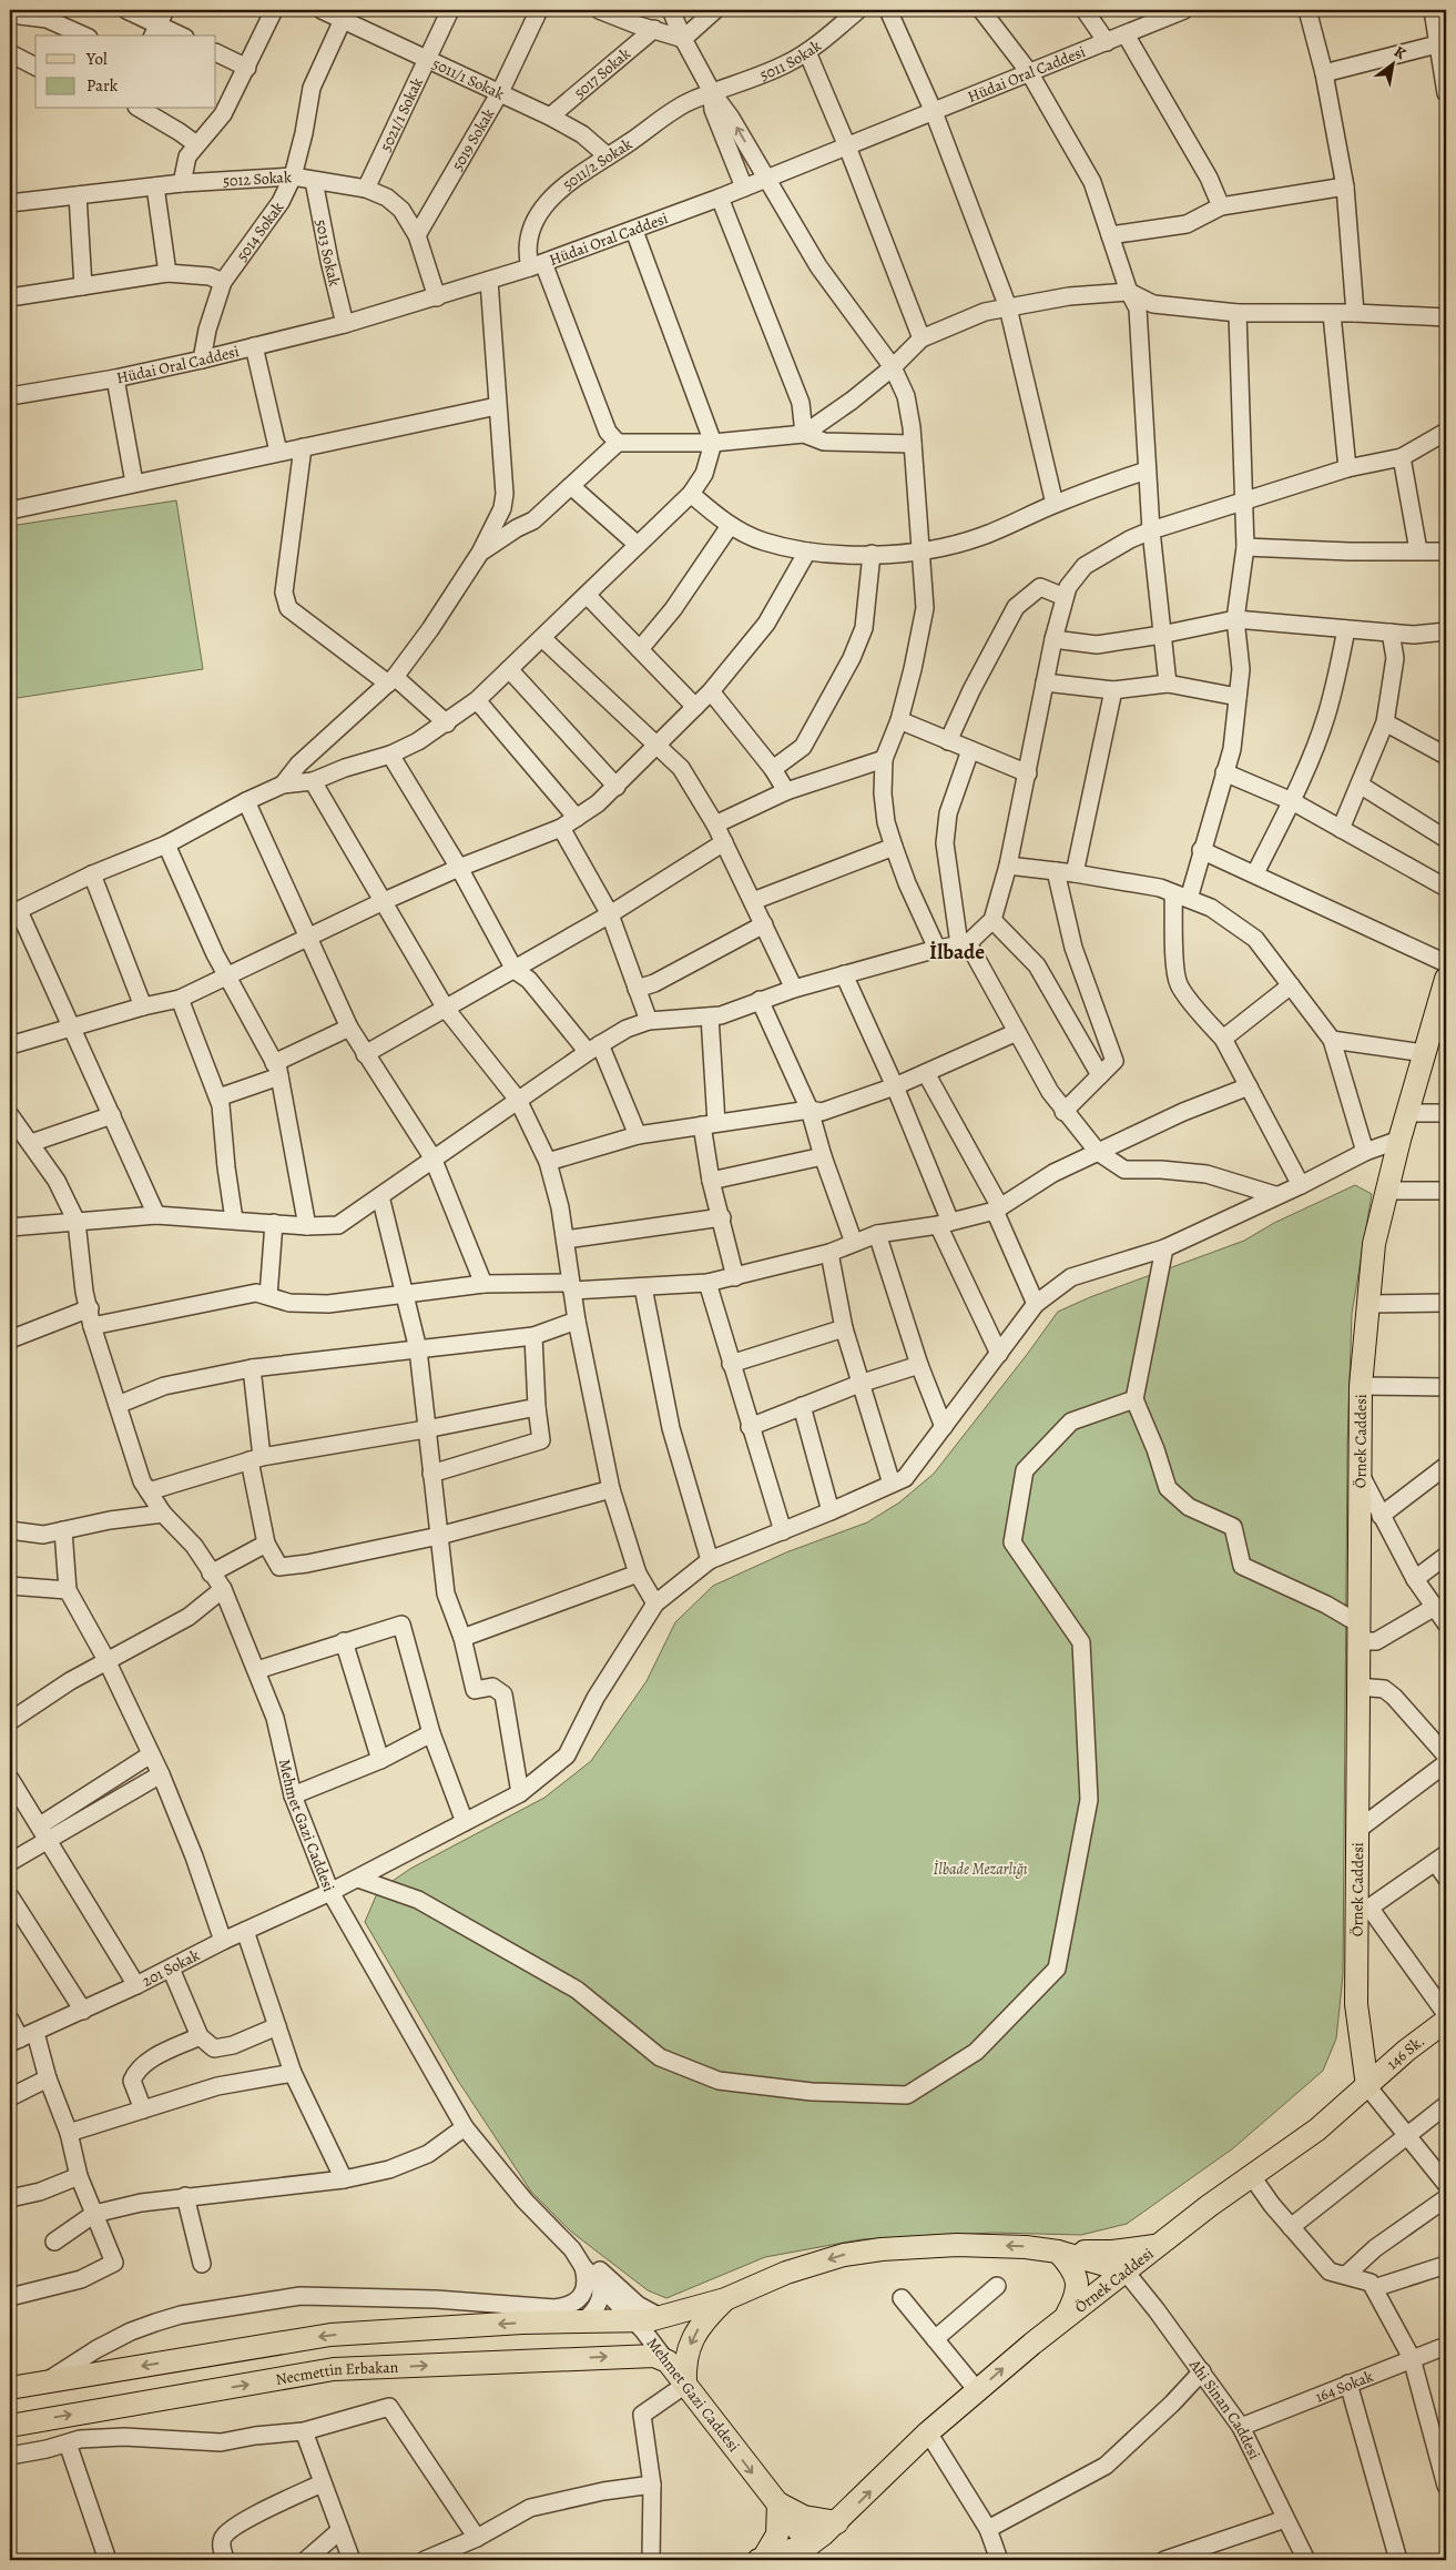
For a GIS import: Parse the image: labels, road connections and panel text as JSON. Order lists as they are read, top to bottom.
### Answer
{
  "streets": {
    "main road": [
      "Örnek Caddesi",
      "Mehmet Gazi Caddesi",
      "146 Sk.",
      "Necmettin Erbakan"
    ],
    "street": [
      "5011 Sokak",
      "5017 Sokak",
      "Hüdai Oral Caddesi",
      "5011/1 Sokak",
      "5021/1 Sokak",
      "5019 Sokak",
      "5011/2 Sokak",
      "5012 Sokak",
      "5014 Sokak",
      "5013 Sokak",
      "201 Sokak",
      "164 Sokak",
      "Ahi Sinan Caddesi"
    ]
  },
  "crossings": [
    ["5011 Sokak", "5011/2 Sokak"],
    ["5017 Sokak", "5011/1 Sokak"],
    ["Hüdai Oral Caddesi", "5011/2 Sokak"],
    ["Hüdai Oral Caddesi", "5012 Sokak"],
    ["Hüdai Oral Caddesi", "5014 Sokak"],
    ["Hüdai Oral Caddesi", "5013 Sokak"],
    ["5011/1 Sokak", "5021/1 Sokak"],
    ["5011/1 Sokak", "5019 Sokak"],
    ["5011/1 Sokak", "5011/2 Sokak"],
    ["5011/1 Sokak", "5014 Sokak"],
    ["5021/1 Sokak", "5012 Sokak"],
    ["5019 Sokak", "5012 Sokak"],
    ["5012 Sokak", "5014 Sokak"],
    ["5012 Sokak", "5013 Sokak"],
    ["Örnek Caddesi", "Mehmet Gazi Caddesi"],
    ["Örnek Caddesi", "201 Sokak"],
    ["Örnek Caddesi", "146 Sk."],
    ["Örnek Caddesi", "Ahi Sinan Caddesi"],
    ["Mehmet Gazi Caddesi", "201 Sokak"],
    ["Mehmet Gazi Caddesi", "Necmettin Erbakan"],
    ["164 Sokak", "Ahi Sinan Caddesi"]
  ],
  "districts": ["İlbade"],
  "parks": ["İlbade Mezarlığı"],
  "legend": ["Yol", "Park"],
  "north": "top right"
}
